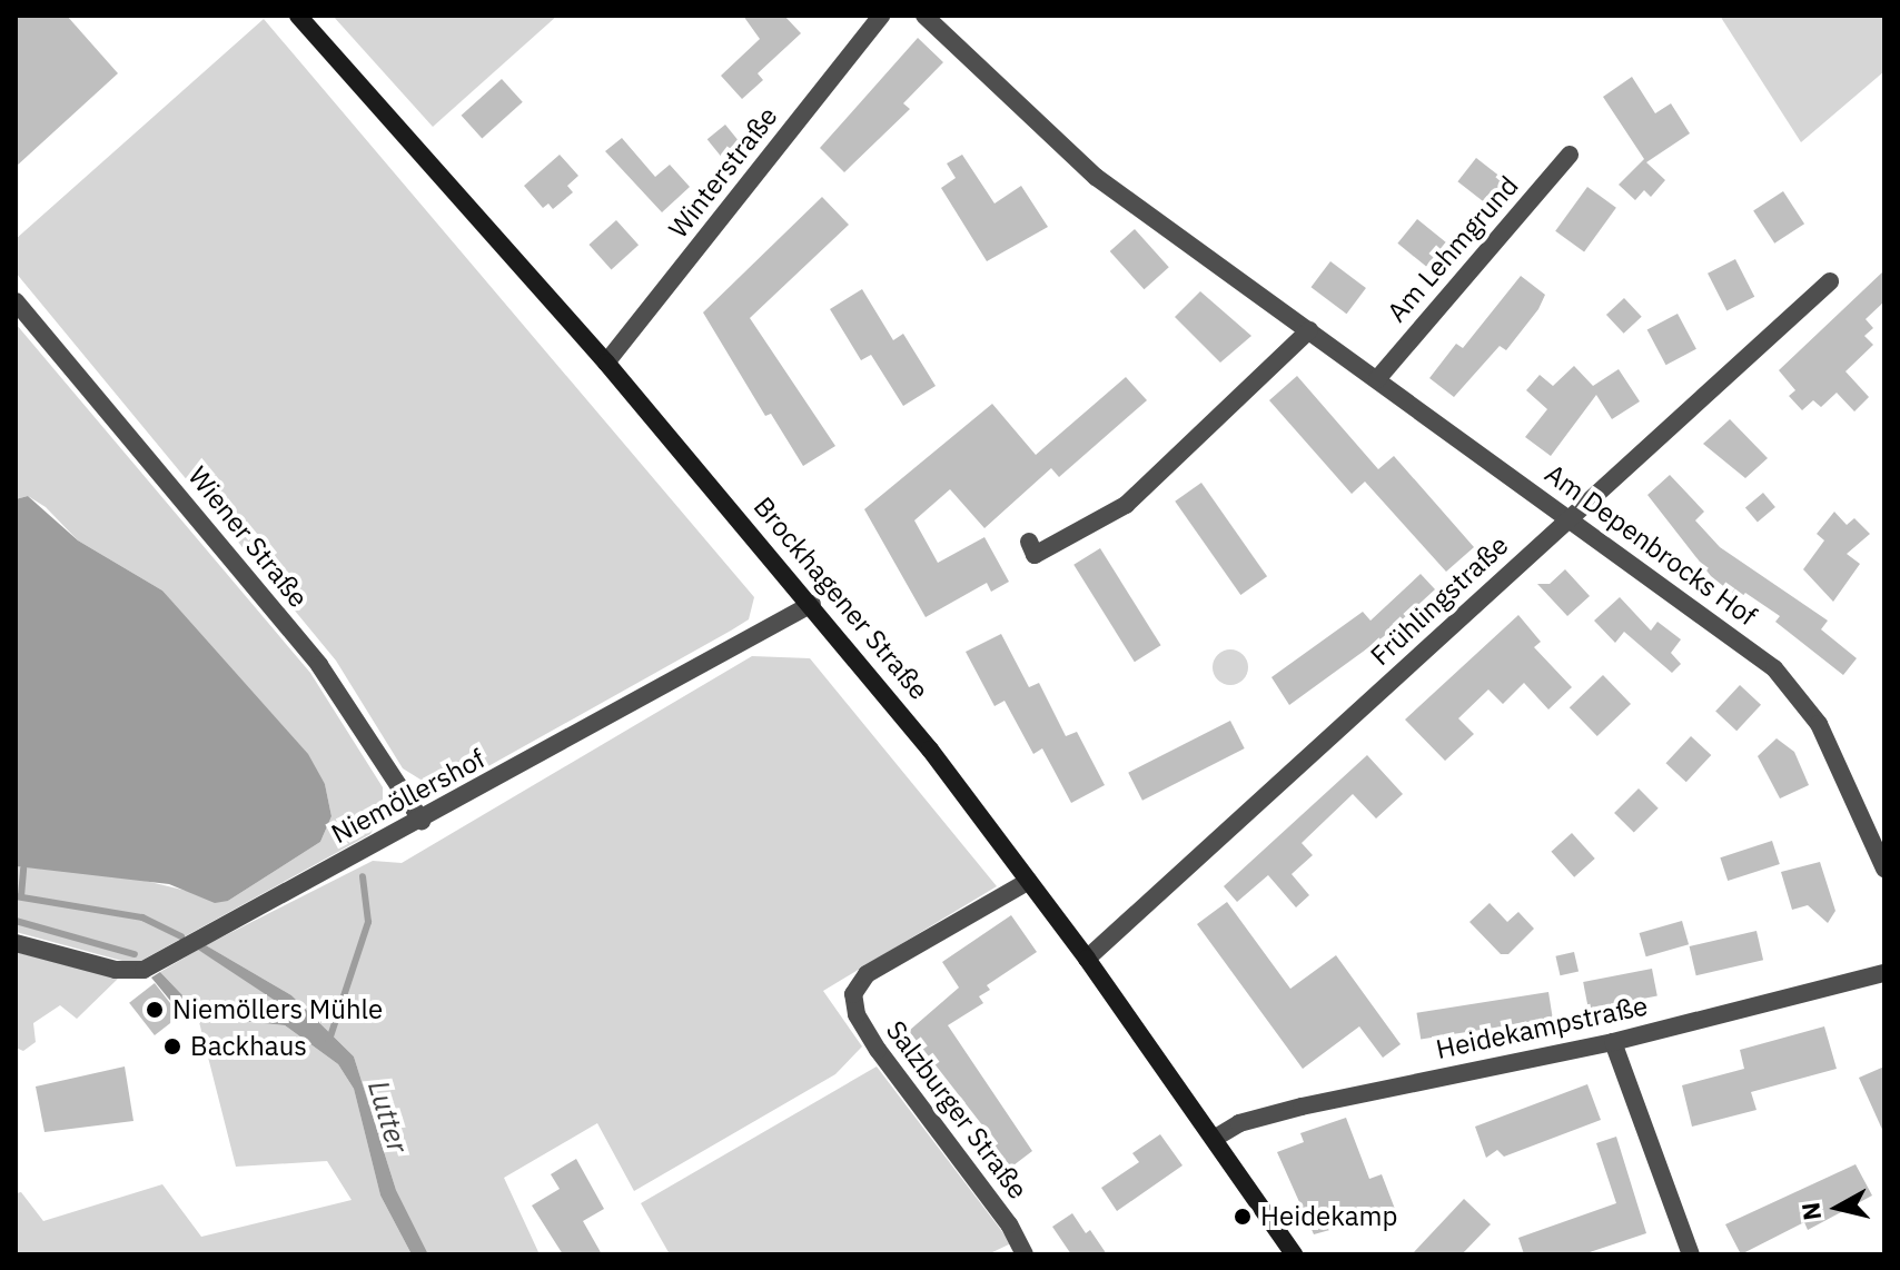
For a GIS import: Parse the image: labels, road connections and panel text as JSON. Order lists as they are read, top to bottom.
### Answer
{
  "streets": {
    "main road": ["Brockhagener Straße"],
    "street": [
      "Winterstraße",
      "Am Lehmgrund",
      "Wiener Straße",
      "Am Depenbrocks Hof",
      "Frühlingstraße",
      "Niemöllershof",
      "Heidekampstraße",
      "Salzburger Straße"
    ]
  },
  "crossings": [
    ["Winterstraße", "Brockhagener Straße"],
    ["Am Lehmgrund", "Am Depenbrocks Hof"],
    ["Wiener Straße", "Niemöllershof"],
    ["Am Depenbrocks Hof", "Frühlingstraße"],
    ["Brockhagener Straße", "Frühlingstraße"],
    ["Brockhagener Straße", "Niemöllershof"],
    ["Brockhagener Straße", "Heidekampstraße"],
    ["Brockhagener Straße", "Salzburger Straße"]
  ],
  "water": ["Lutter"],
  "places": ["Niemöllers Mühle", "Backhaus", "Heidekamp"],
  "north": "left"
}
